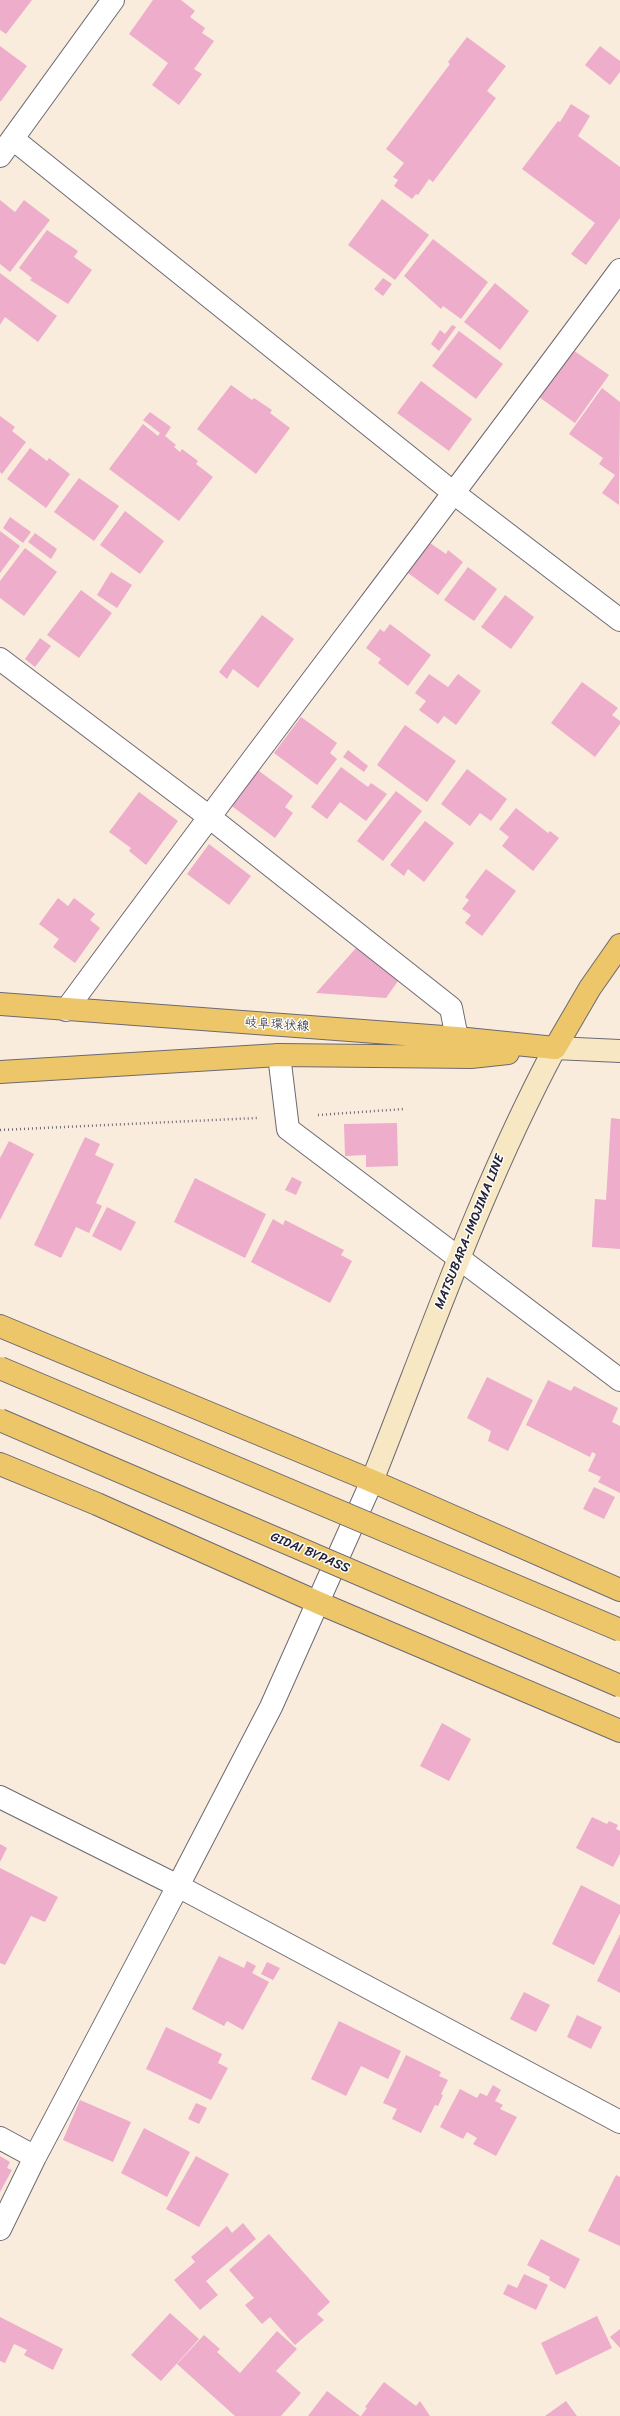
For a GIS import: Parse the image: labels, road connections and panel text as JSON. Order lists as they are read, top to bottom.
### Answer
{
  "streets": {
    "main road": ["岐阜環状線", "MATSUBARA-IMOJIMA LINE", "GIDAI BYPASS"]
  },
  "crossings": [
    ["岐阜環状線", "MATSUBARA-IMOJIMA LINE"]
  ]
}
